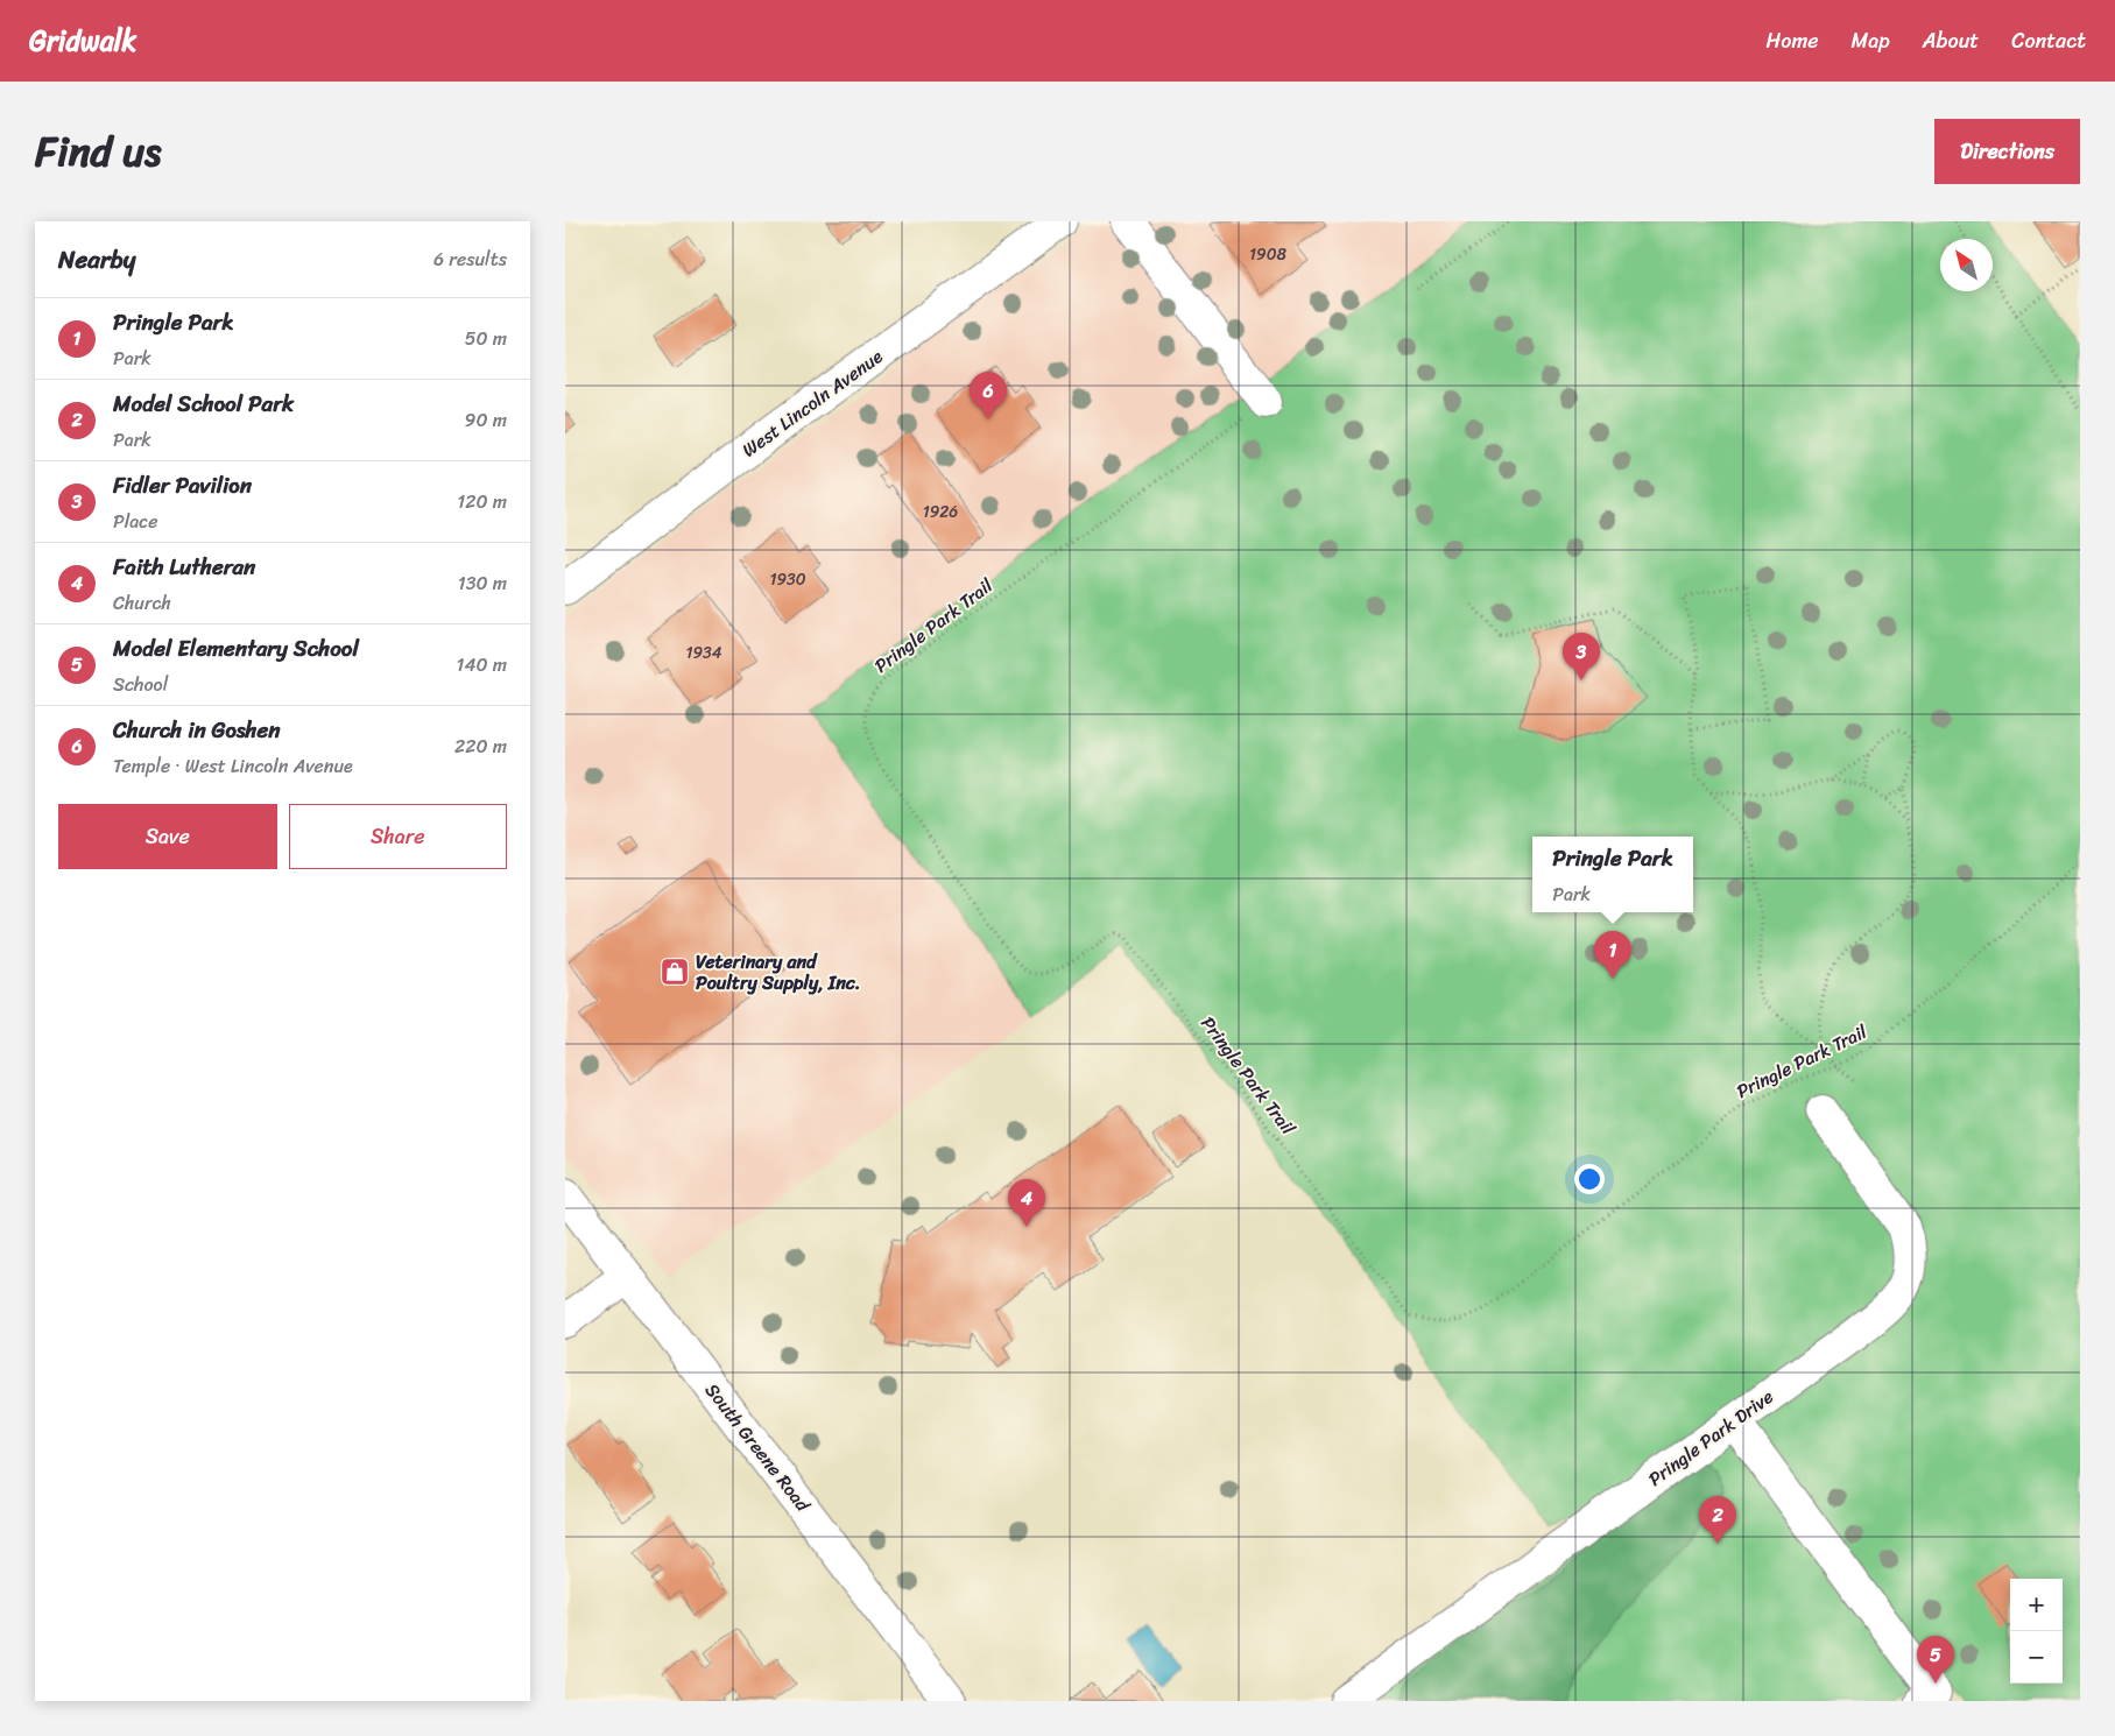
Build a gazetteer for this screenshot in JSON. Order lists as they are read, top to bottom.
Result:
{
  "streets": {
    "street": ["West Lincoln Avenue", "Pringle Park Drive", "South Greene Road"],
    "path": ["Pringle Park Trail"]
  },
  "places": {
    "shop": ["Veterinary and Poultry Supply, Inc."]
  },
  "house_numbers": [
    "1908",
    "1926",
    "1930",
    "1934"
  ],
  "north": "top left",
  "page": {
    "header": "Gridwalk",
    "nav": [
      "Home",
      "Map",
      "About",
      "Contact"
    ],
    "title": "Find us",
    "buttons": [
      "Directions",
      ["Save", "Share"]
    ],
    "heading": ["Nearby", "6 results"],
    "list": [
      {
        "mark": "1",
        "name": "Pringle Park",
        "note": "Park",
        "value": "50 m"
      },
      {
        "mark": "2",
        "name": "Model School Park",
        "note": "Park",
        "value": "90 m"
      },
      {
        "mark": "3",
        "name": "Fidler Pavilion",
        "note": "Place",
        "value": "120 m"
      },
      {
        "mark": "4",
        "name": "Faith Lutheran",
        "note": "Church",
        "value": "130 m"
      },
      {
        "mark": "5",
        "name": "Model Elementary School",
        "note": "School",
        "value": "140 m"
      },
      {
        "mark": "6",
        "name": "Church in Goshen",
        "note": "Temple · West Lincoln Avenue",
        "value": "220 m"
      }
    ],
    "pins": [
      "6",
      "3",
      "1",
      "4",
      "2",
      "5"
    ],
    "popup": ["Pringle Park", "Park"],
    "map_buttons": ["+", "−"]
  }
}
